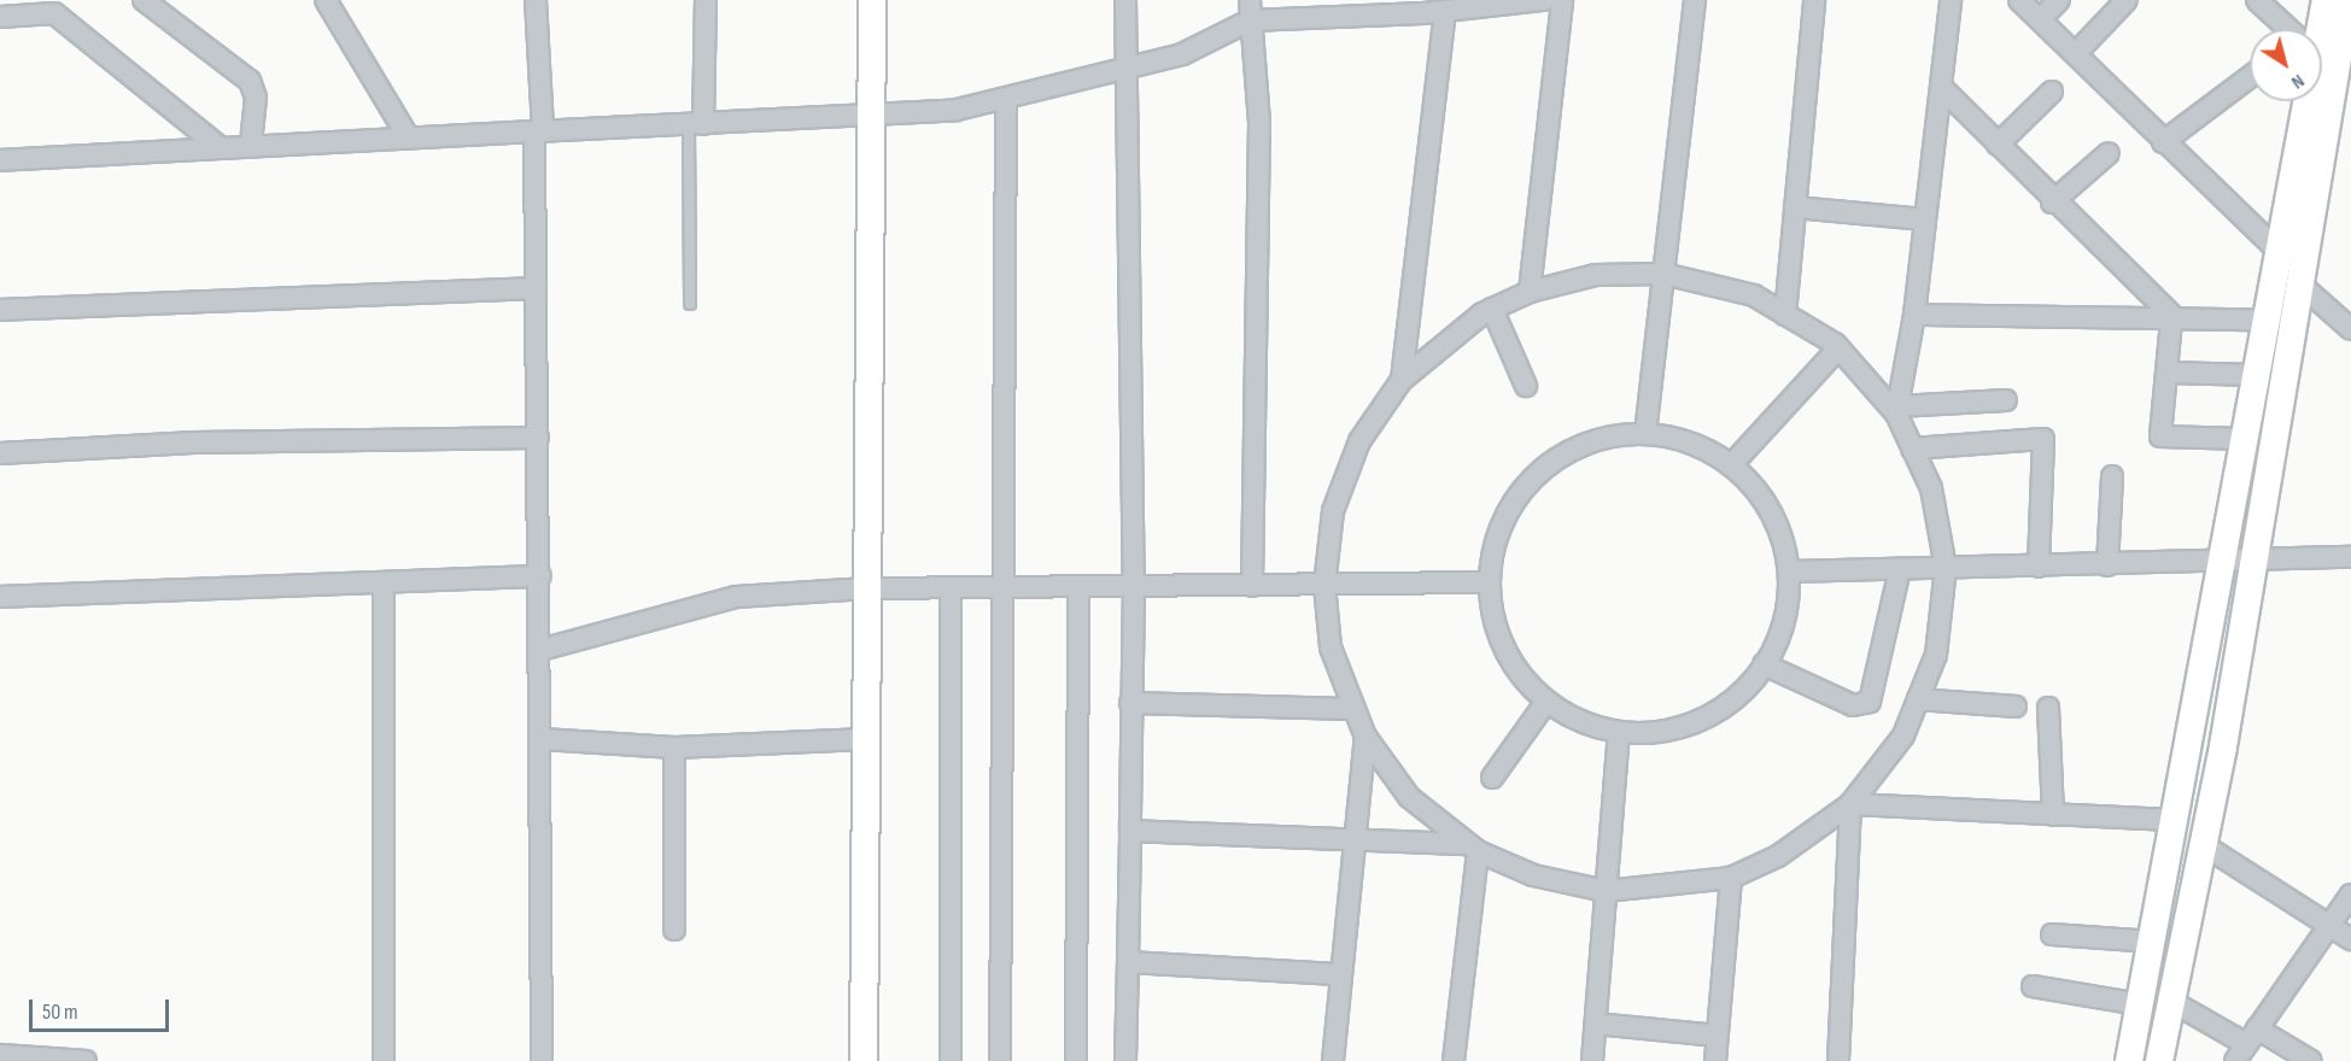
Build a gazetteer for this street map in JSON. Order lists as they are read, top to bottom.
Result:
{
  "scale_bar": "50 m",
  "north": "bottom right"
}
